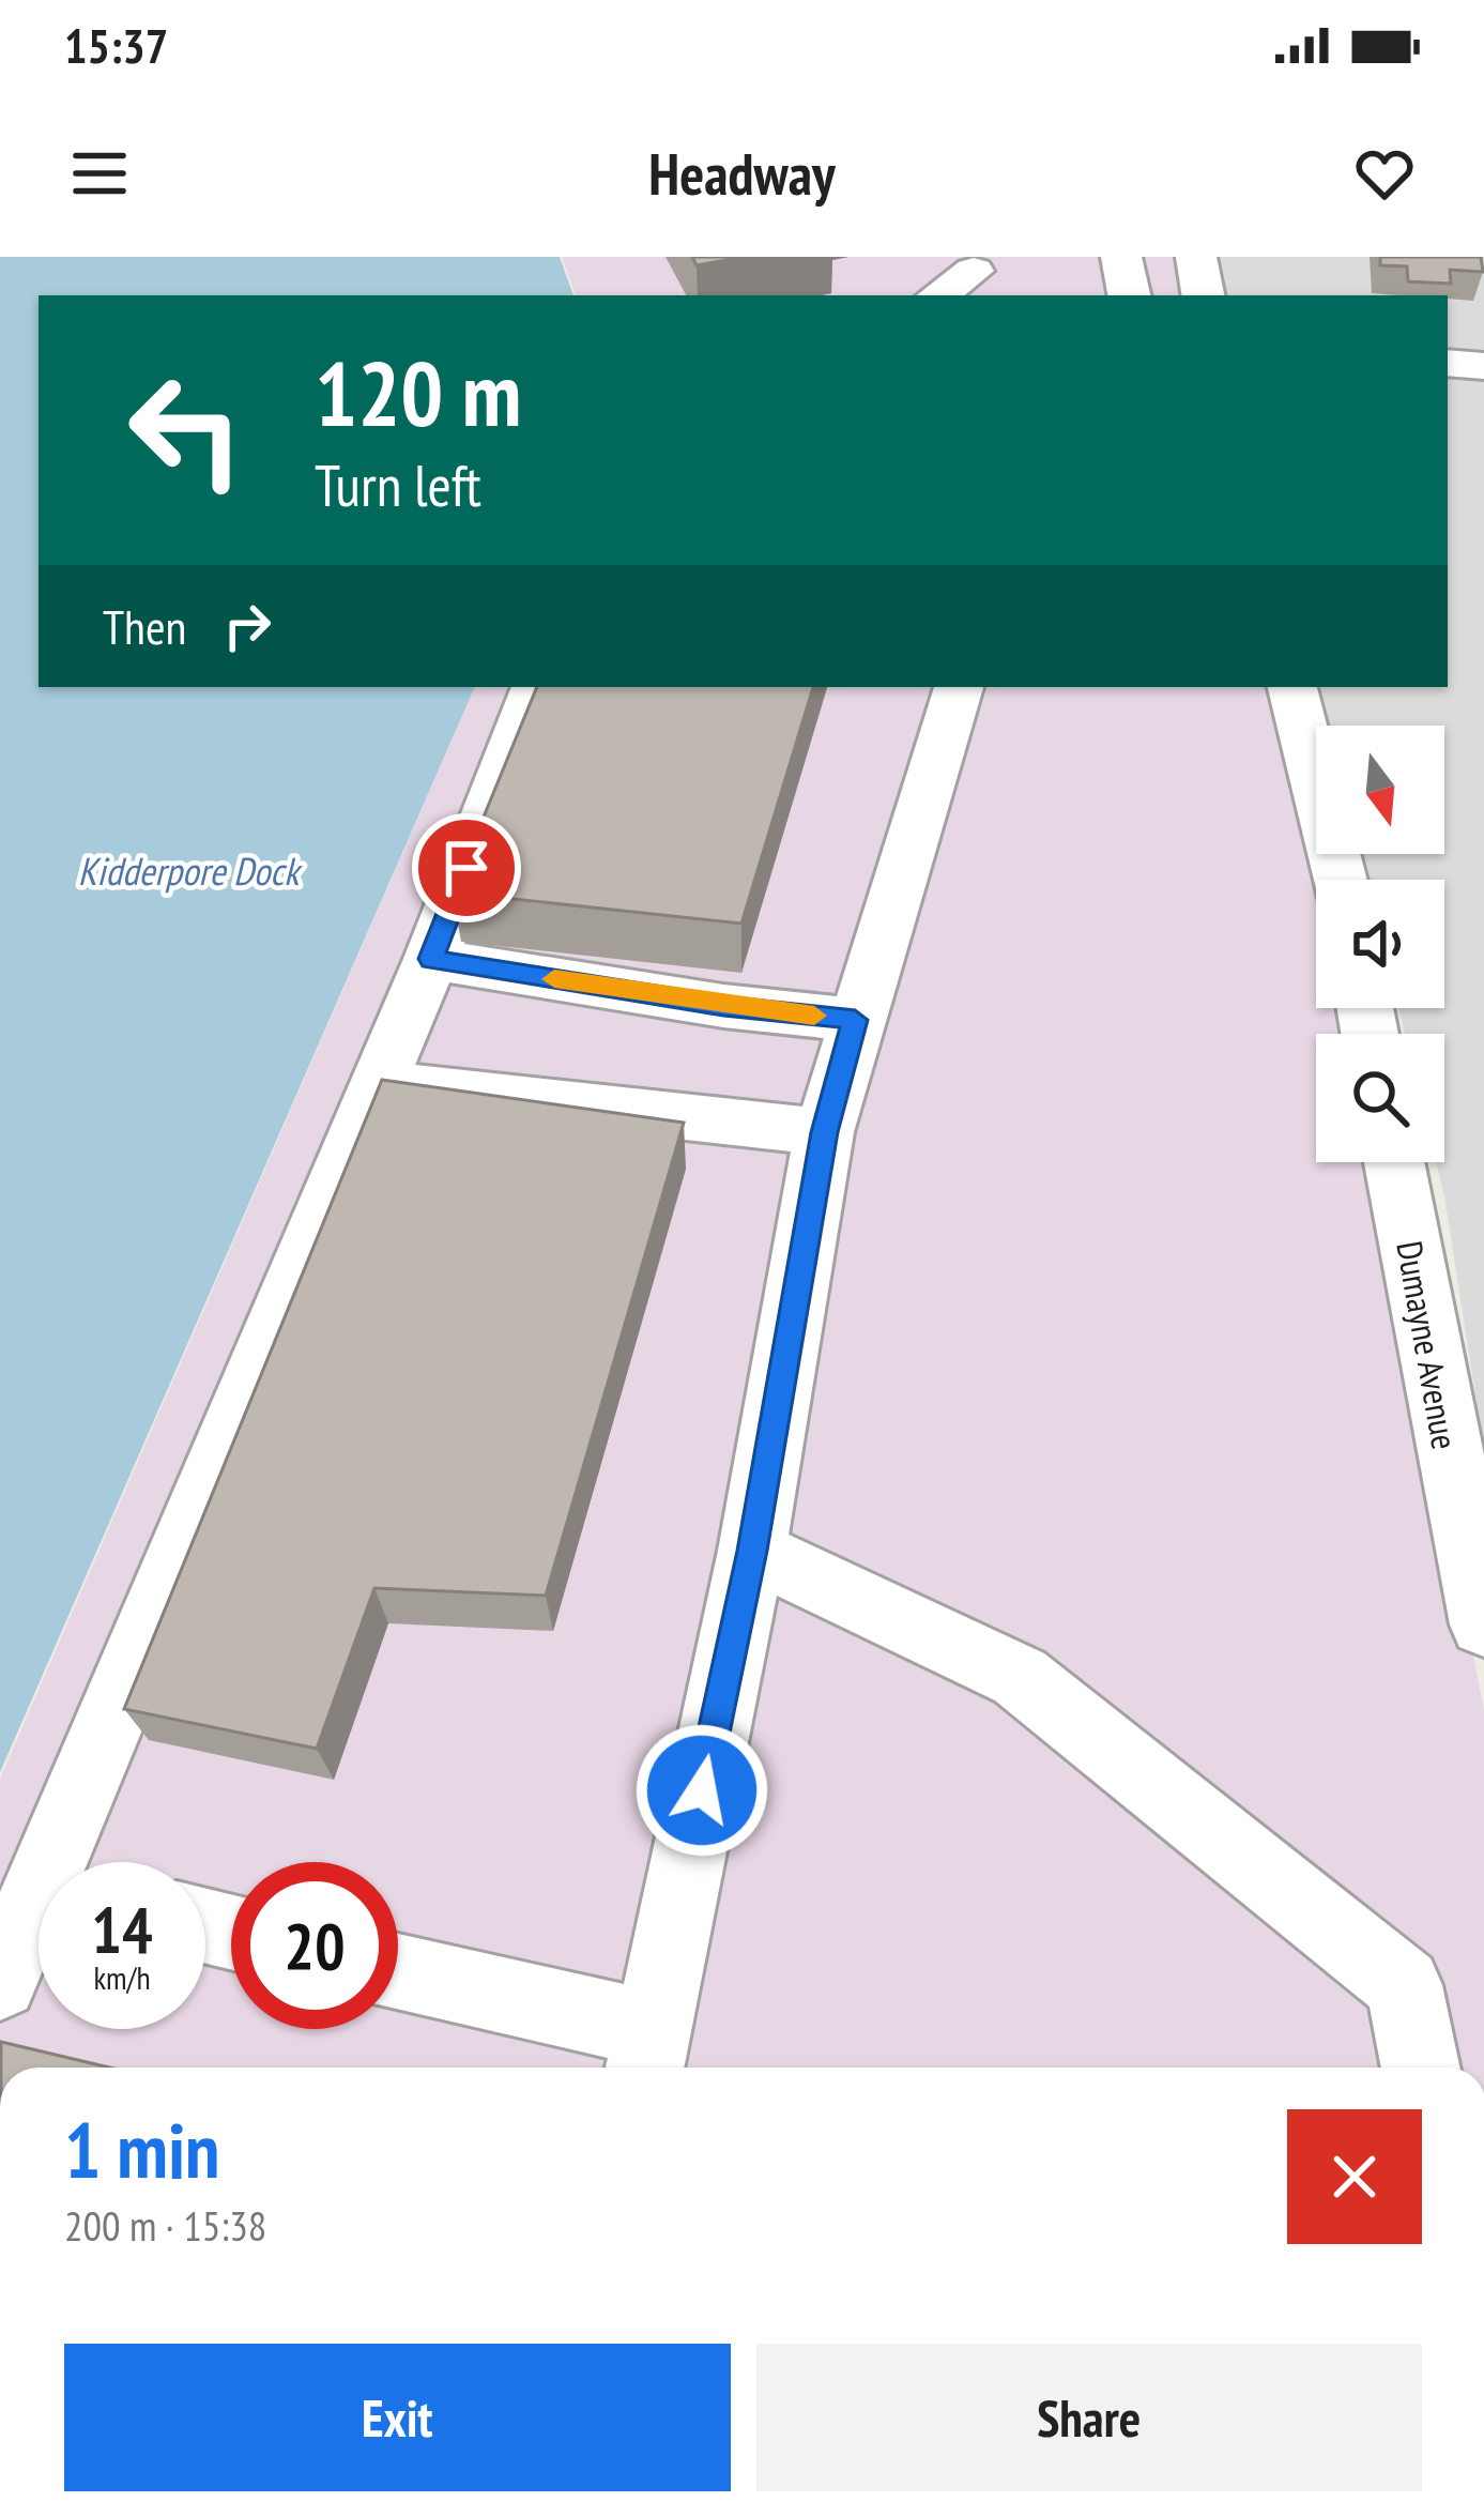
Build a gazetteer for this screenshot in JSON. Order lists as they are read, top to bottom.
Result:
{
  "streets": {
    "street": ["Dumayne Avenue"]
  },
  "water": ["Kidderpore Dock"],
  "north": "bottom",
  "page": {
    "status": "15:37",
    "header": "Headway",
    "turn": ["120 m", "Turn left"],
    "then": "Then",
    "speed": "14 km/h",
    "limit": "20",
    "heading": ["1 min", "200 m · 15:38"],
    "buttons": ["Exit", "Share"]
  }
}
